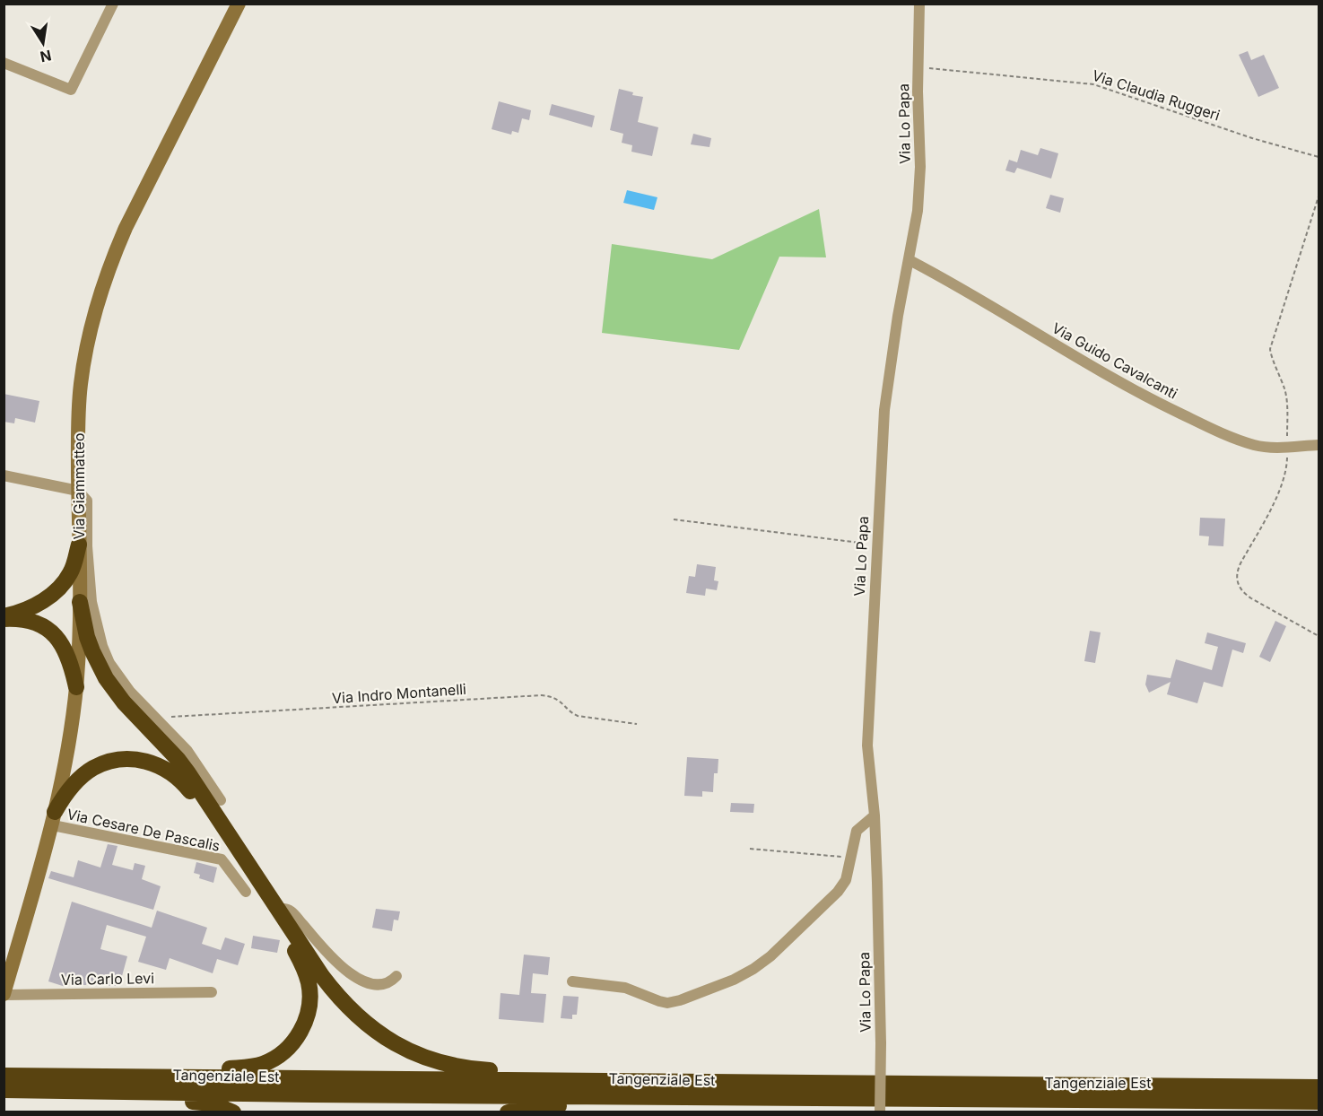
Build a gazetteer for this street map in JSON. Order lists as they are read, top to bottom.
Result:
{
  "streets": {
    "highway": ["Tangenziale Est"],
    "street": [
      "Via Lo Papa",
      "Via Guido Cavalcanti",
      "Via Giammatteo",
      "Via Cesare De Pascalis",
      "Via Carlo Levi"
    ],
    "path": ["Via Claudia Ruggeri", "Via Indro Montanelli"]
  },
  "crossings": [
    ["Via Claudia Ruggeri", "Via Lo Papa"],
    ["Via Lo Papa", "Via Guido Cavalcanti"],
    ["Via Giammatteo", "Via Cesare De Pascalis"],
    ["Via Giammatteo", "Via Carlo Levi"]
  ],
  "north": "bottom"
}
